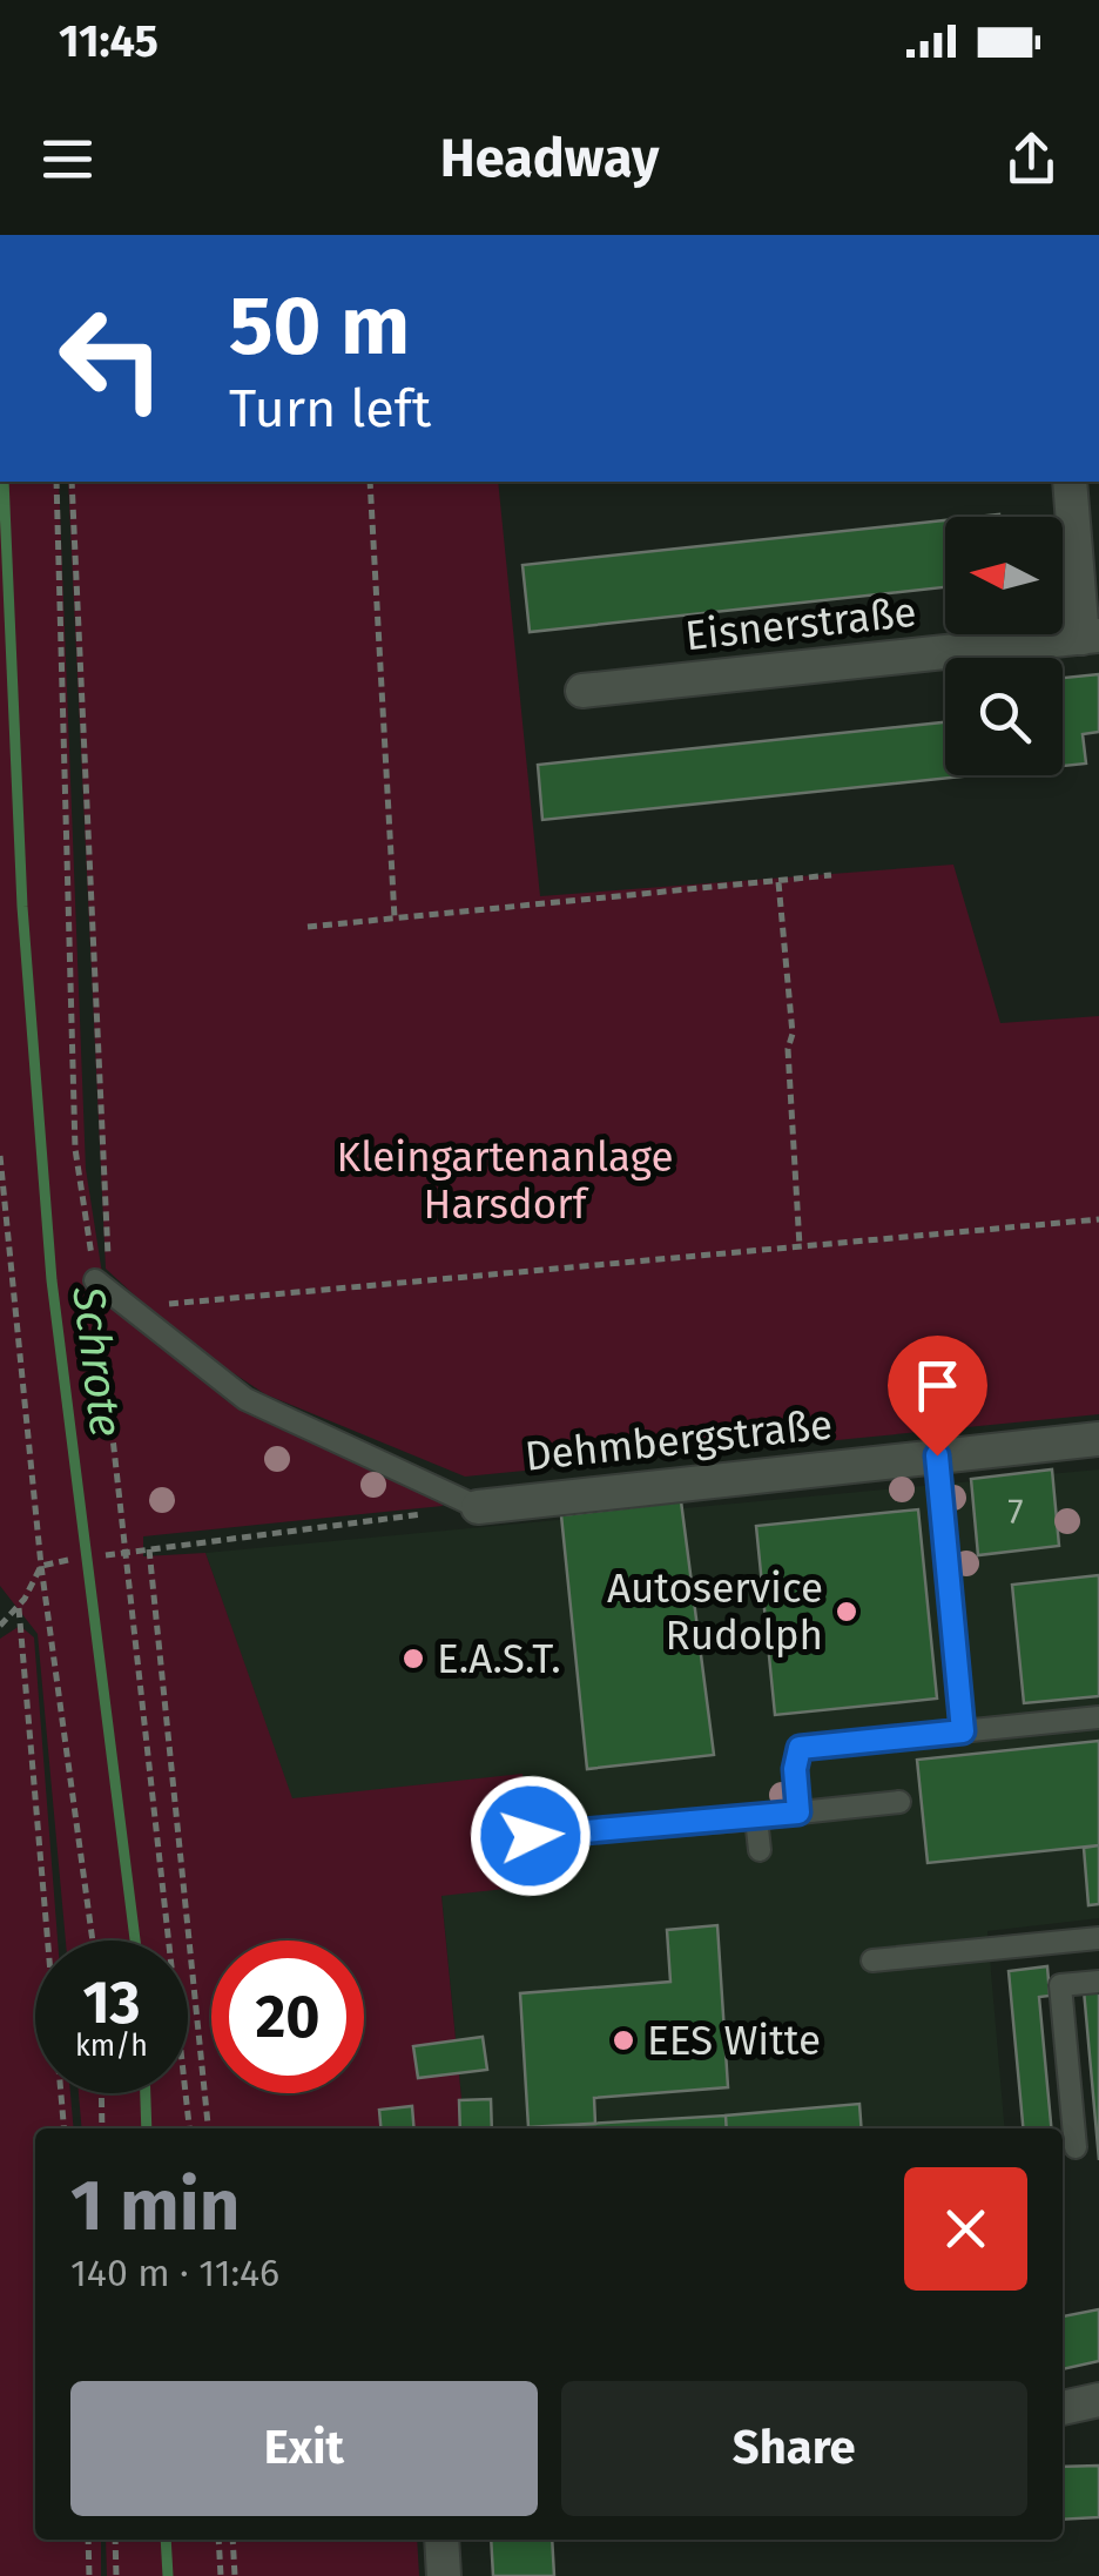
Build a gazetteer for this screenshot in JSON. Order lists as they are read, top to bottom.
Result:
{
  "streets": {
    "street": ["Eisnerstraße", "Dehmbergstraße"]
  },
  "water": ["Schrote"],
  "parks": ["Kleingartenanlage Harsdorf"],
  "places": ["Autoservice Rudolph", "E.A.S.T.", "EES Witte"],
  "house_numbers": ["7"],
  "north": "left",
  "page": {
    "status": "11:45",
    "header": "Headway",
    "turn": ["50 m", "Turn left"],
    "speed": "13 km/h",
    "limit": "20",
    "heading": ["1 min", "140 m · 11:46"],
    "buttons": ["Exit", "Share"]
  }
}
